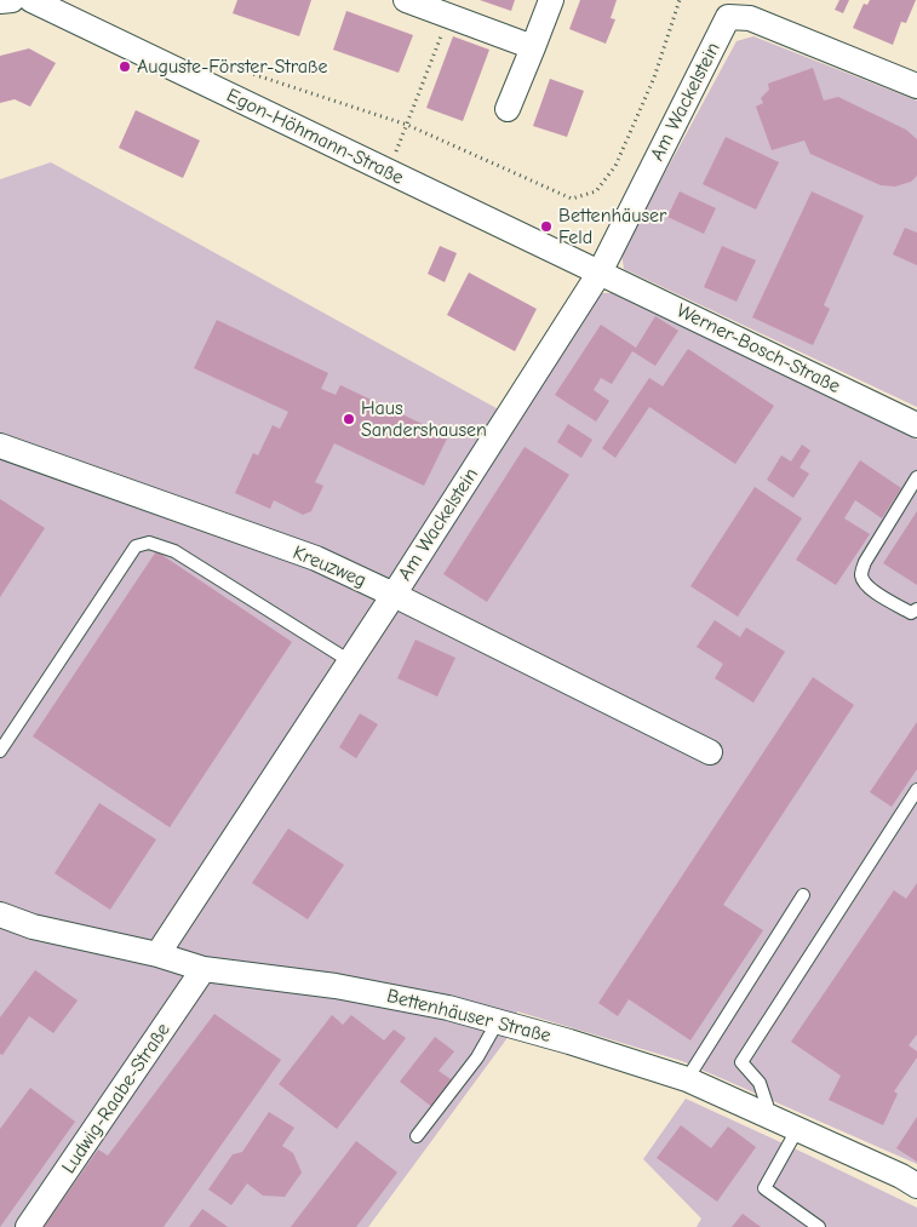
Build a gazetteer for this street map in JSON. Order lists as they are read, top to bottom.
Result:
{
  "streets": {
    "street": [
      "Am Wackelstein",
      "Egon-Höhmann-Straße",
      "Werner-Bosch-Straße",
      "Kreuzweg",
      "Bettenhäuser Straße",
      "Ludwig-Raabe-Straße"
    ]
  },
  "crossings": [
    ["Am Wackelstein", "Egon-Höhmann-Straße"],
    ["Am Wackelstein", "Werner-Bosch-Straße"],
    ["Am Wackelstein", "Kreuzweg"],
    ["Am Wackelstein", "Bettenhäuser Straße"],
    ["Egon-Höhmann-Straße", "Werner-Bosch-Straße"],
    ["Bettenhäuser Straße", "Ludwig-Raabe-Straße"]
  ],
  "places": ["Auguste-Förster-Straße", "Bettenhäuser Feld", "Haus Sandershausen"]
}
